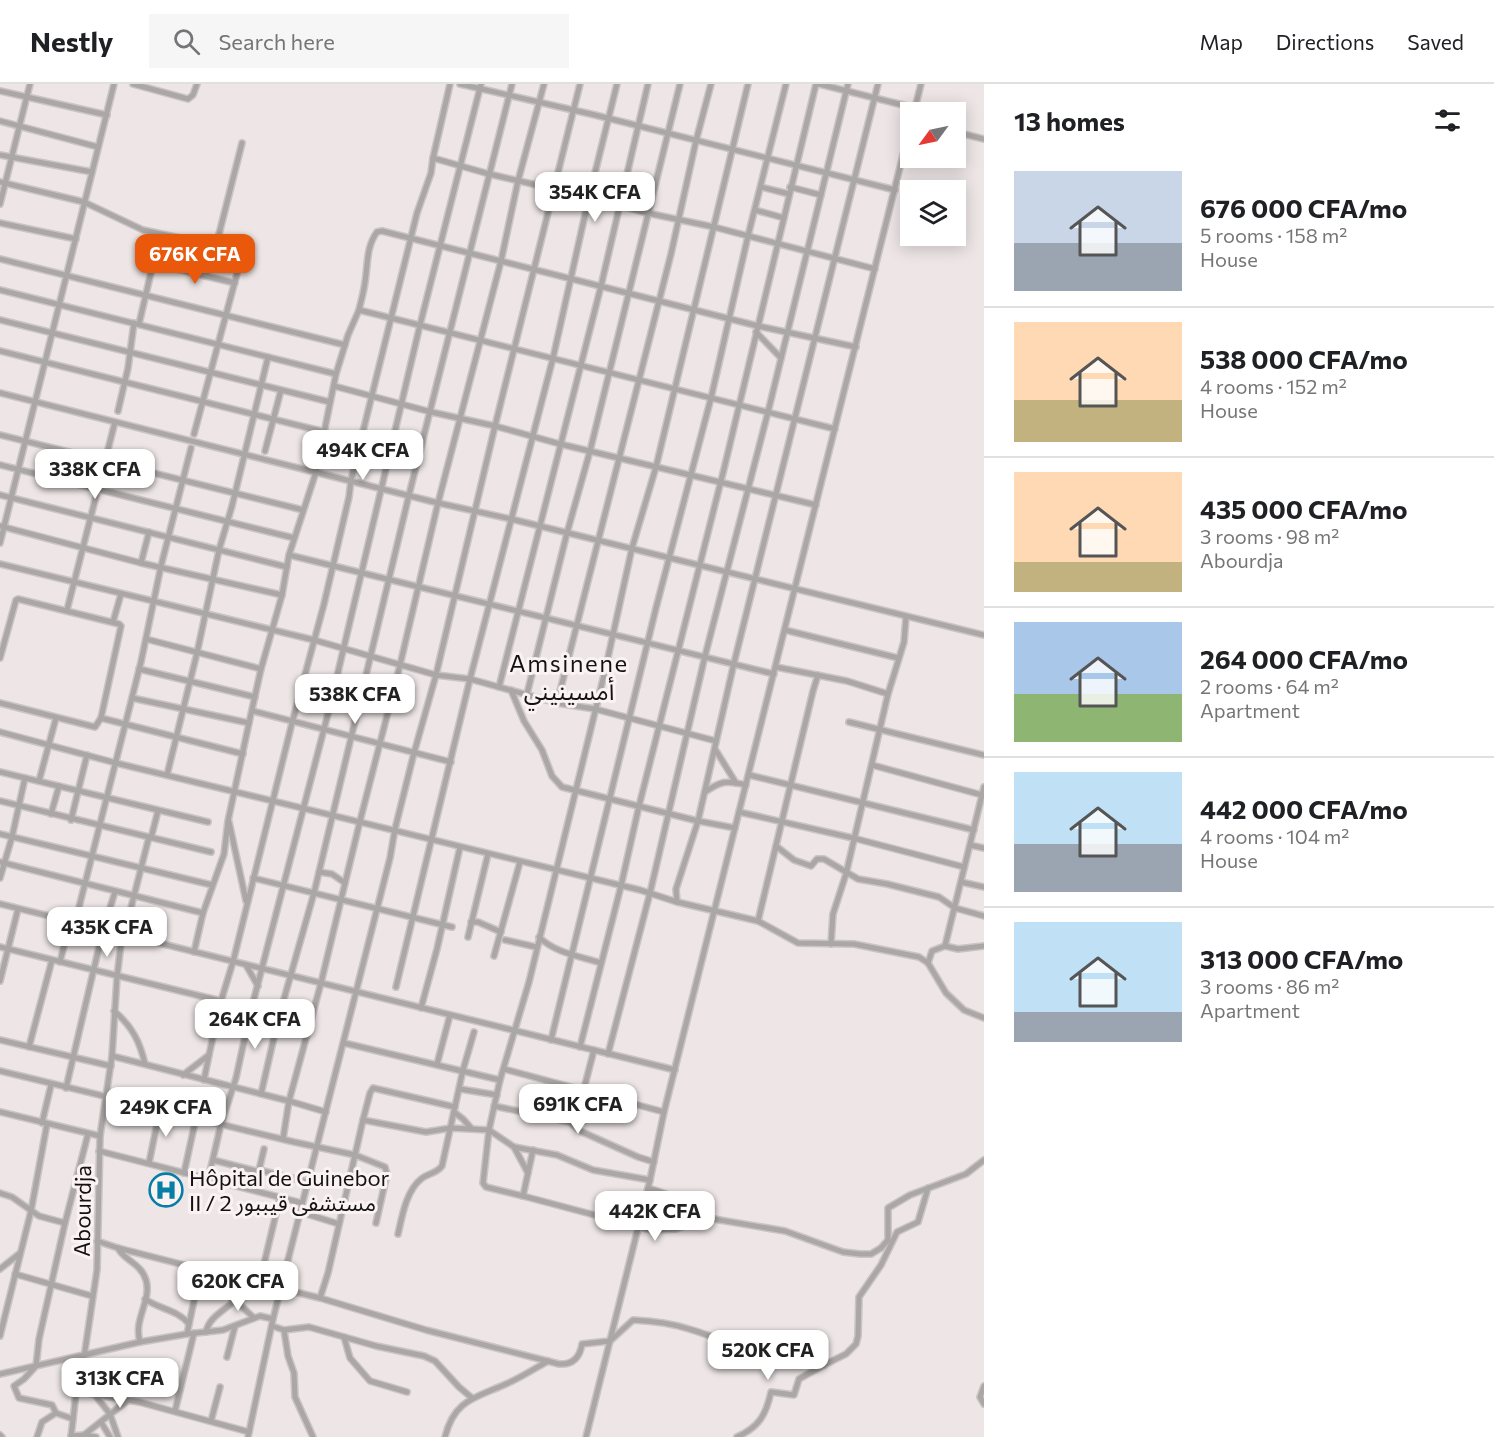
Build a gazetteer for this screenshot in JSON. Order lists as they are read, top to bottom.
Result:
{
  "streets": {
    "street": ["Abourdja"]
  },
  "districts": ["Amsinene أمسينيني"],
  "places": {
    "hospital": ["Hôpital de Guinebor II / مستشفى قيببور 2"]
  },
  "north": "bottom left",
  "page": {
    "header": "Nestly",
    "search": "Search here",
    "nav": ["Map", "Directions", "Saved"],
    "heading": "13 homes",
    "list": [
      {
        "name": "676 000 CFA/mo",
        "note": "5 rooms · 158 m² · House"
      },
      {
        "name": "538 000 CFA/mo",
        "note": "4 rooms · 152 m² · House"
      },
      {
        "name": "435 000 CFA/mo",
        "note": "3 rooms · 98 m² · Abourdja"
      },
      {
        "name": "264 000 CFA/mo",
        "note": "2 rooms · 64 m² · Apartment"
      },
      {
        "name": "442 000 CFA/mo",
        "note": "4 rooms · 104 m² · House"
      },
      {
        "name": "313 000 CFA/mo",
        "note": "3 rooms · 86 m² · Apartment"
      }
    ],
    "price": [
      "354K CFA",
      "676K CFA",
      "494K CFA",
      "338K CFA",
      "538K CFA",
      "435K CFA",
      "264K CFA",
      "691K CFA",
      "249K CFA",
      "442K CFA",
      "620K CFA",
      "520K CFA",
      "313K CFA"
    ]
  }
}
